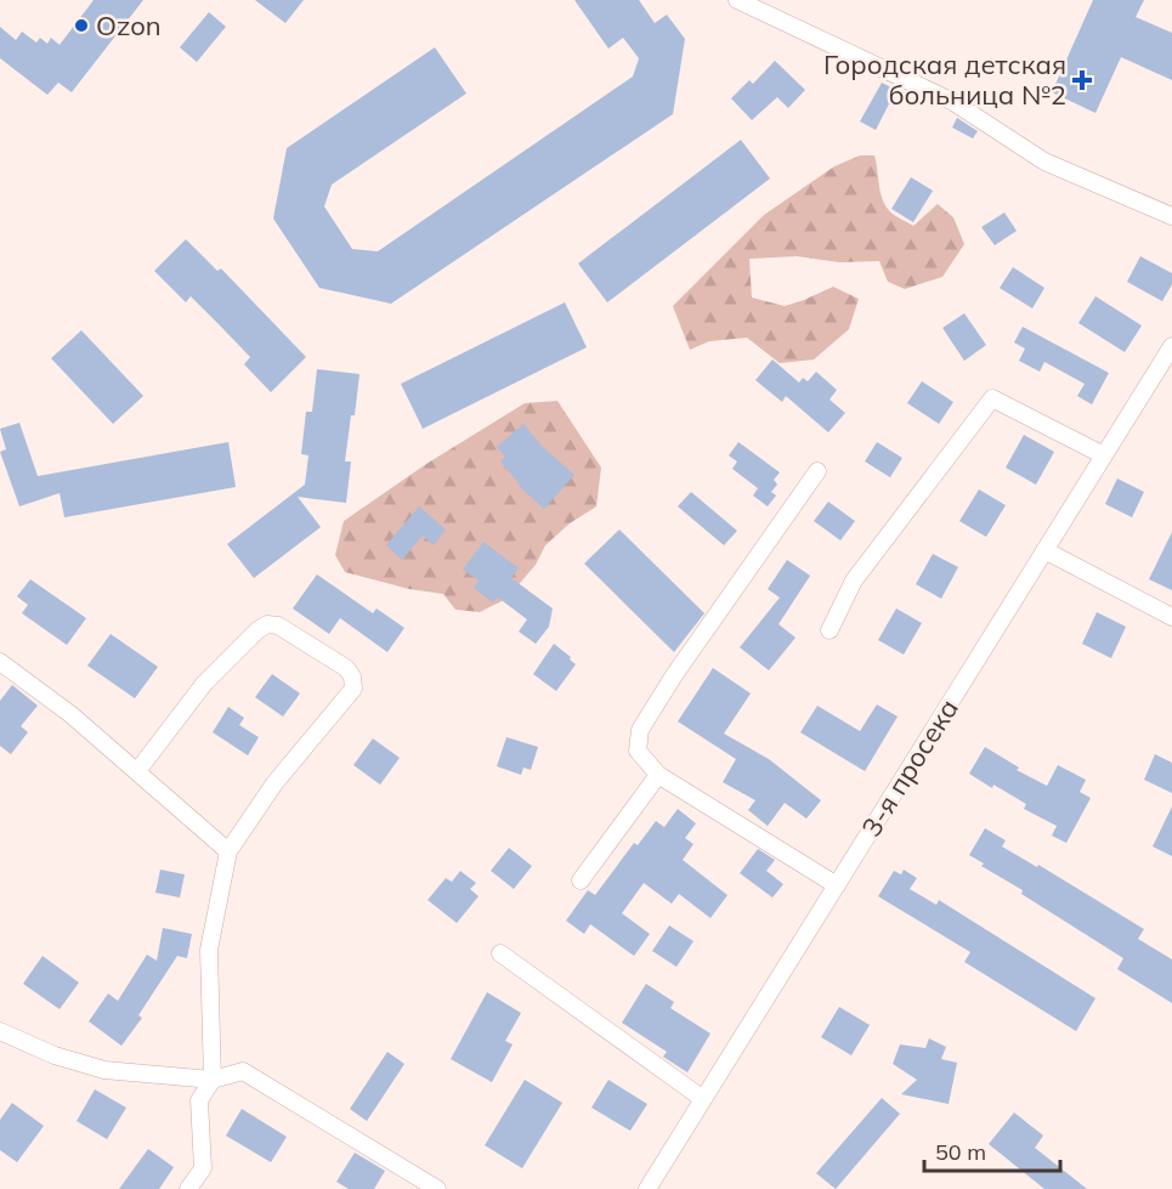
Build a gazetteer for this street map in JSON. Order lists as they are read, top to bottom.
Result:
{
  "streets": {
    "street": ["3-я просека"]
  },
  "places": {
    "other": ["Ozon"],
    "health": ["Городская детская больница №2"]
  },
  "scale_bar": "50 m"
}
